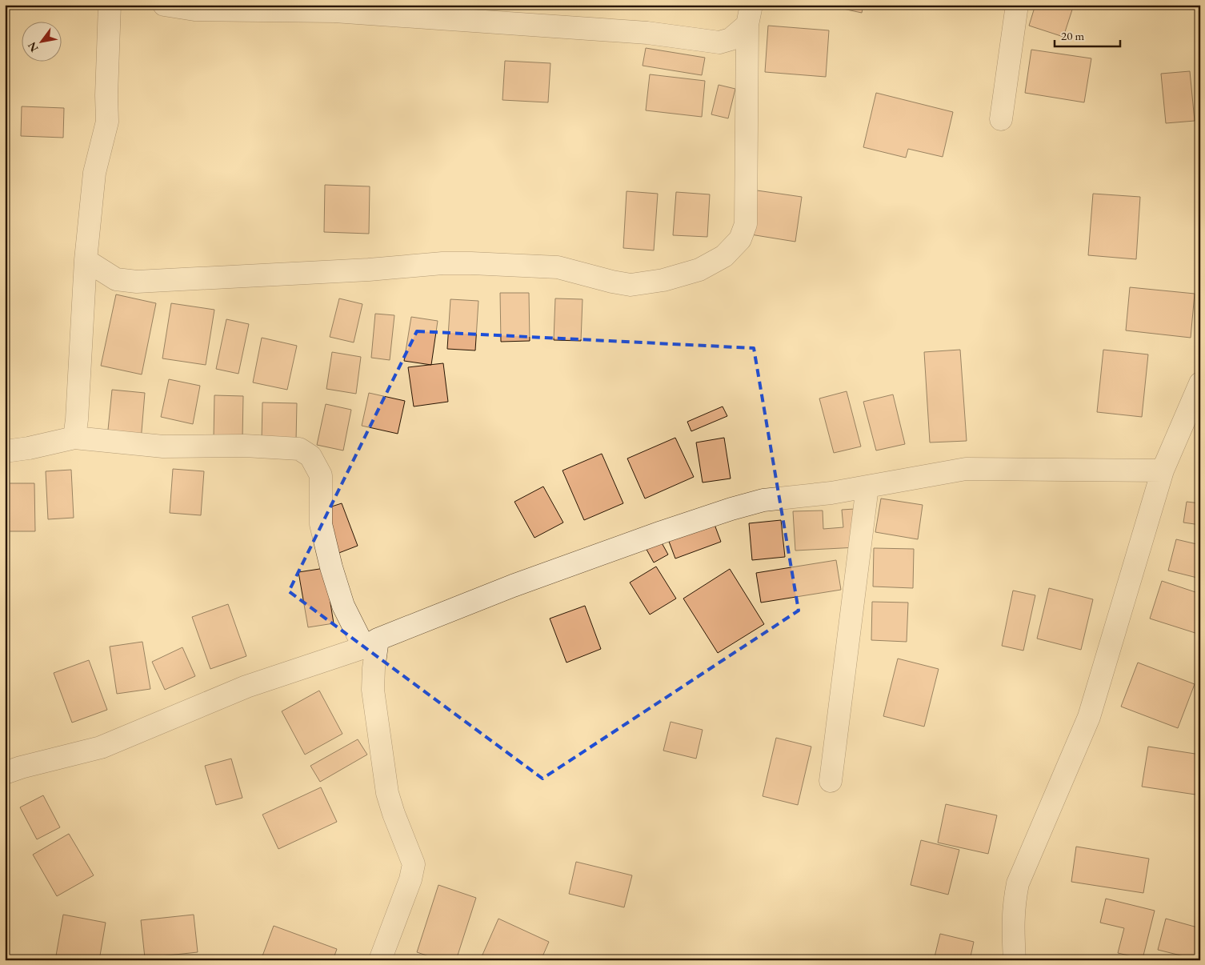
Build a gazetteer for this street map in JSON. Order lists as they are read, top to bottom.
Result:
{
  "scale_bar": "20 m",
  "north": "bottom left"
}
